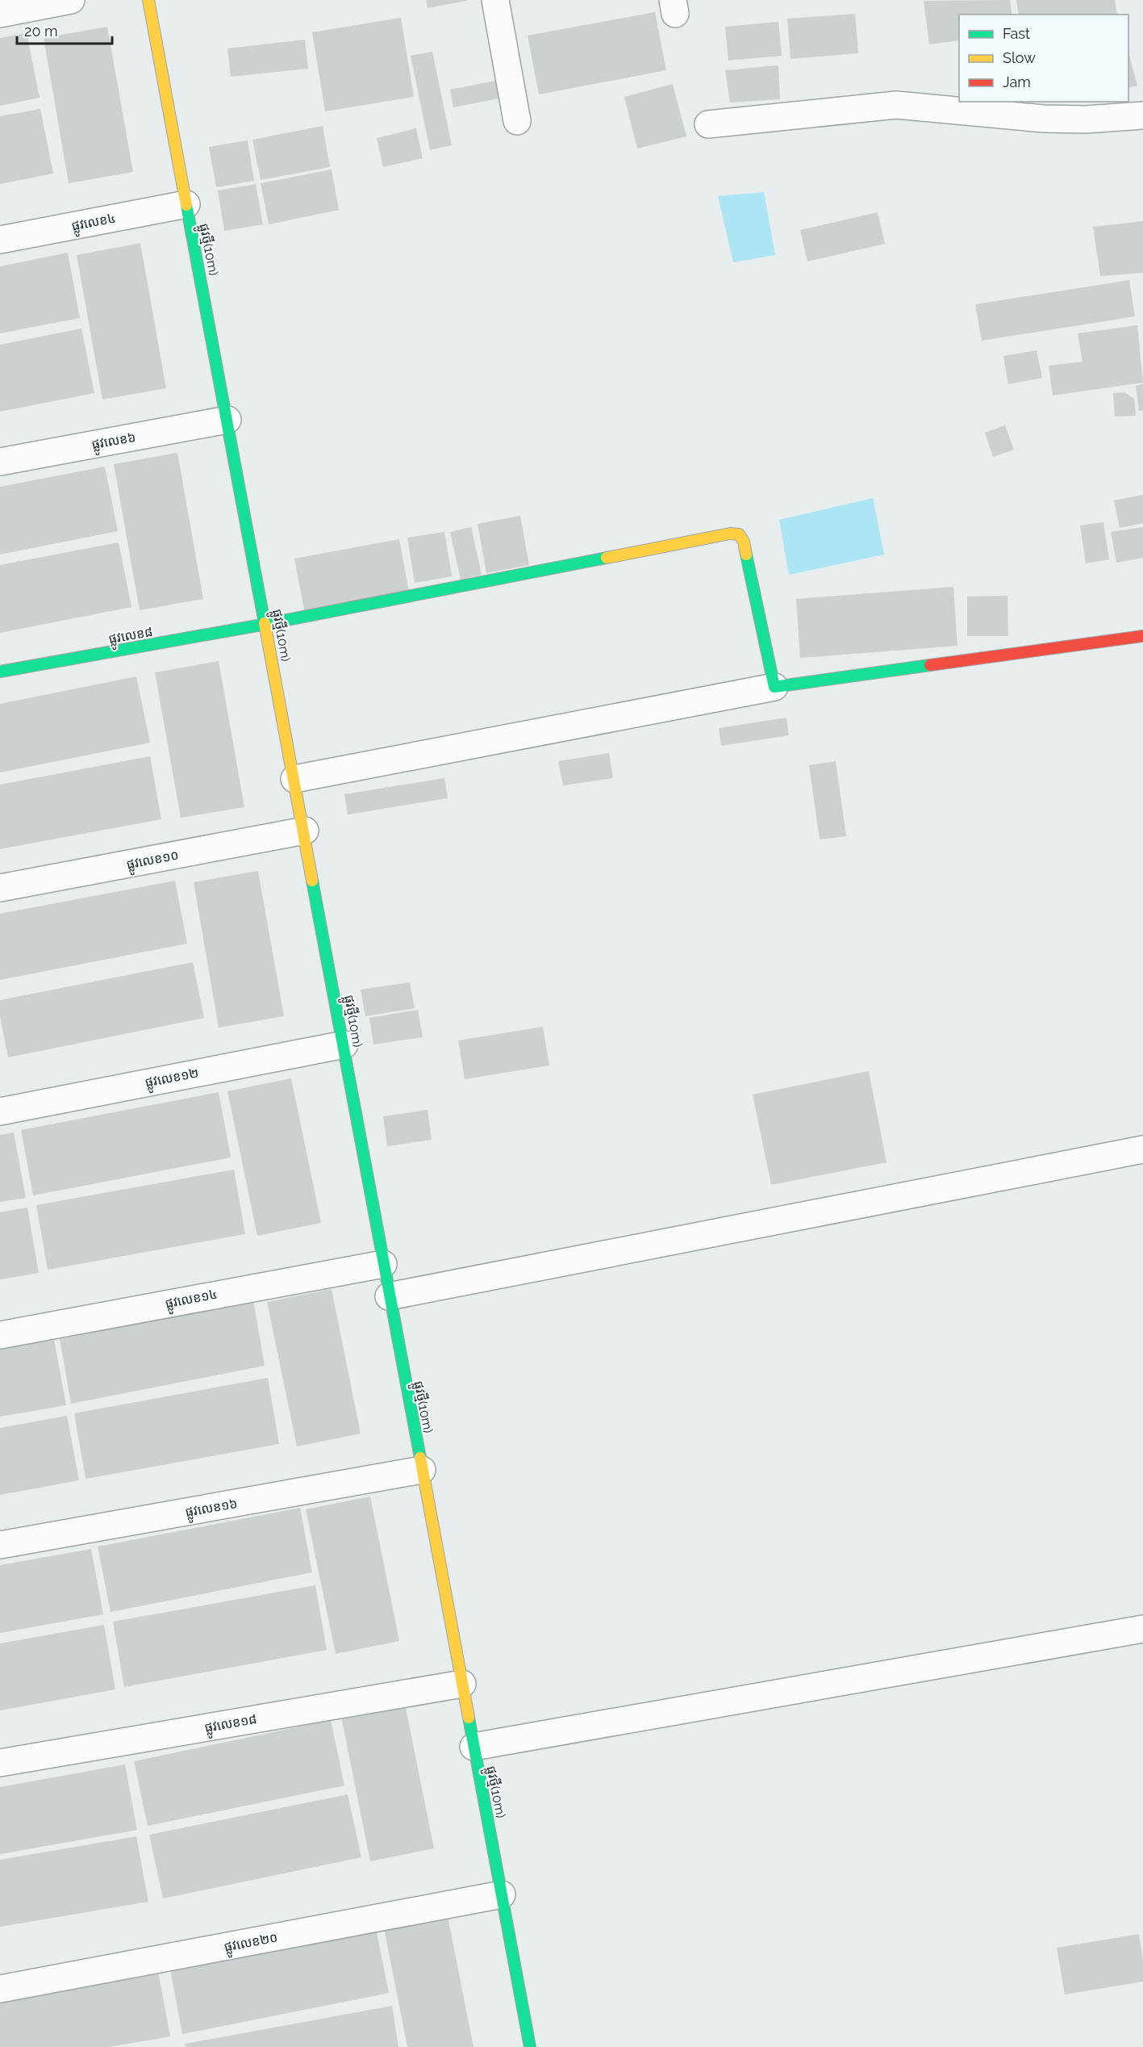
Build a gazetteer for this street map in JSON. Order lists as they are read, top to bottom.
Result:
{
  "streets": {
    "street": [
      "ផ្លូវលេខ៤",
      "ផ្លូវថ្មី(10m)",
      "ផ្លូវលេខ៦",
      "ផ្លូវលេខ៨",
      "ផ្លូវលេខ១០",
      "ផ្លូវលេខ១២",
      "ផ្លូវលេខ១៤",
      "ផ្លូវលេខ១៦",
      "ផ្លូវលេខ១៨",
      "ផ្លូវលេខ២០"
    ]
  },
  "crossings": [
    ["ផ្លូវលេខ៤", "ផ្លូវថ្មី(10m)"],
    ["ផ្លូវថ្មី(10m)", "ផ្លូវលេខ៦"],
    ["ផ្លូវថ្មី(10m)", "ផ្លូវលេខ៨"],
    ["ផ្លូវថ្មី(10m)", "ផ្លូវលេខ១០"],
    ["ផ្លូវថ្មី(10m)", "ផ្លូវលេខ១២"],
    ["ផ្លូវថ្មី(10m)", "ផ្លូវលេខ១៤"],
    ["ផ្លូវថ្មី(10m)", "ផ្លូវលេខ១៦"],
    ["ផ្លូវថ្មី(10m)", "ផ្លូវលេខ១៨"],
    ["ផ្លូវថ្មី(10m)", "ផ្លូវលេខ២០"]
  ],
  "legend": ["Fast", "Slow", "Jam"],
  "scale_bar": "20 m"
}
